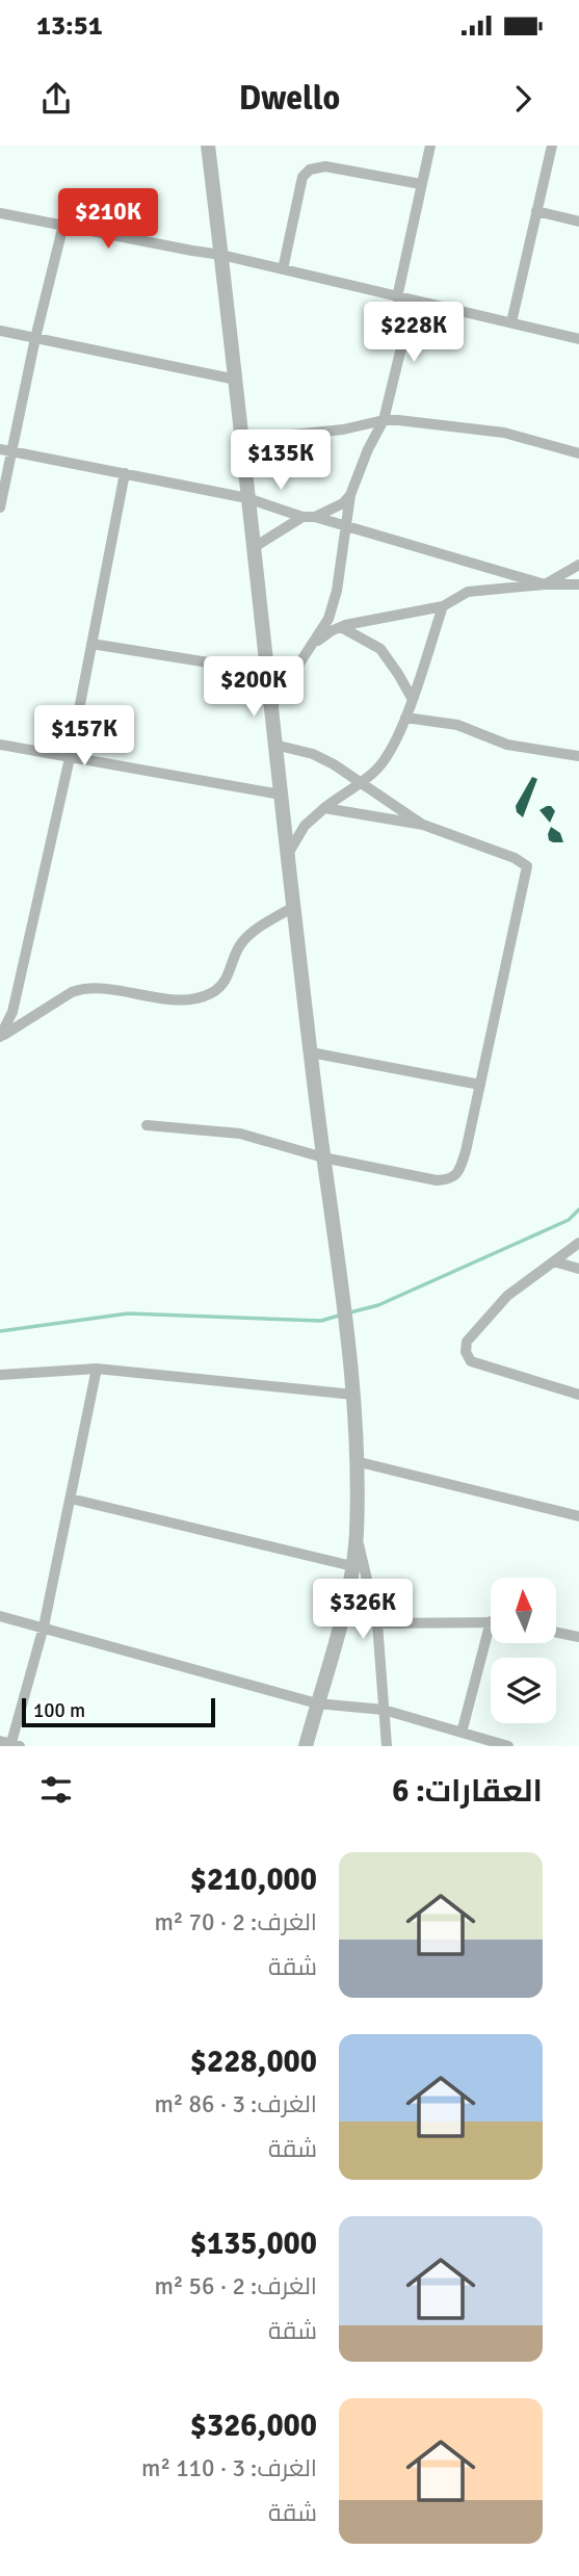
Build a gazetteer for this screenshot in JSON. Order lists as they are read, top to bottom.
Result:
{
  "scale_bar": "100 m",
  "north": "top",
  "page": {
    "status": "13:51",
    "header": "Dwello",
    "price": [
      "$210K",
      "$228K",
      "$135K",
      "$200K",
      "$157K",
      "$326K"
    ],
    "scale": "100 m",
    "heading": "العقارات: 6",
    "list": [
      {
        "name": "$210,000",
        "note": "الغرف: 2 · 70 m² · شقة"
      },
      {
        "name": "$228,000",
        "note": "الغرف: 3 · 86 m² · شقة"
      },
      {
        "name": "$135,000",
        "note": "الغرف: 2 · 56 m² · شقة"
      },
      {
        "name": "$326,000",
        "note": "الغرف: 3 · 110 m² · شقة"
      }
    ]
  }
}
